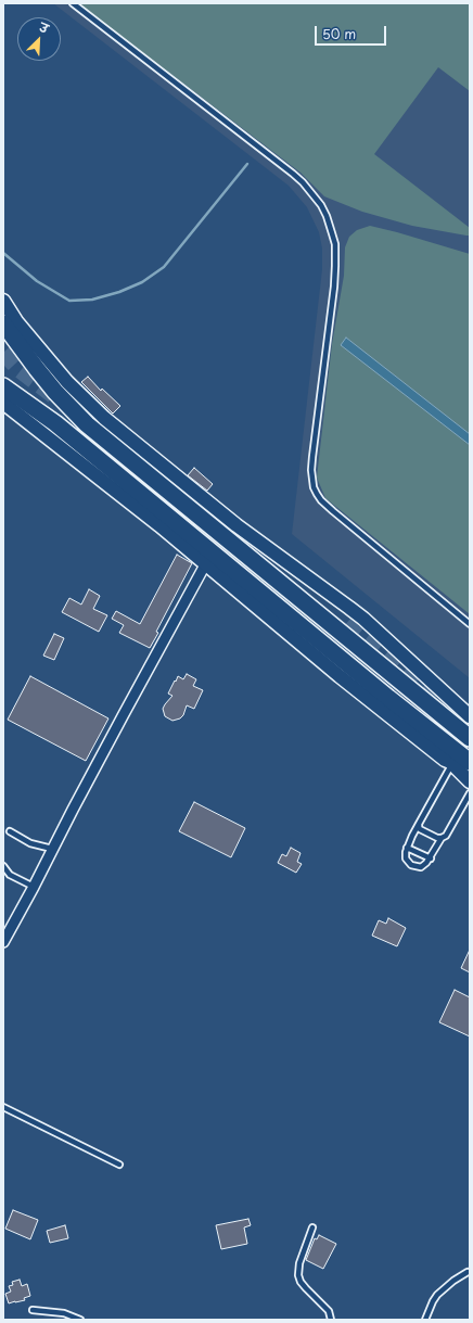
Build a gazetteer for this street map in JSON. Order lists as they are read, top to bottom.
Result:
{
  "scale_bar": "50 m",
  "north": "top right"
}
